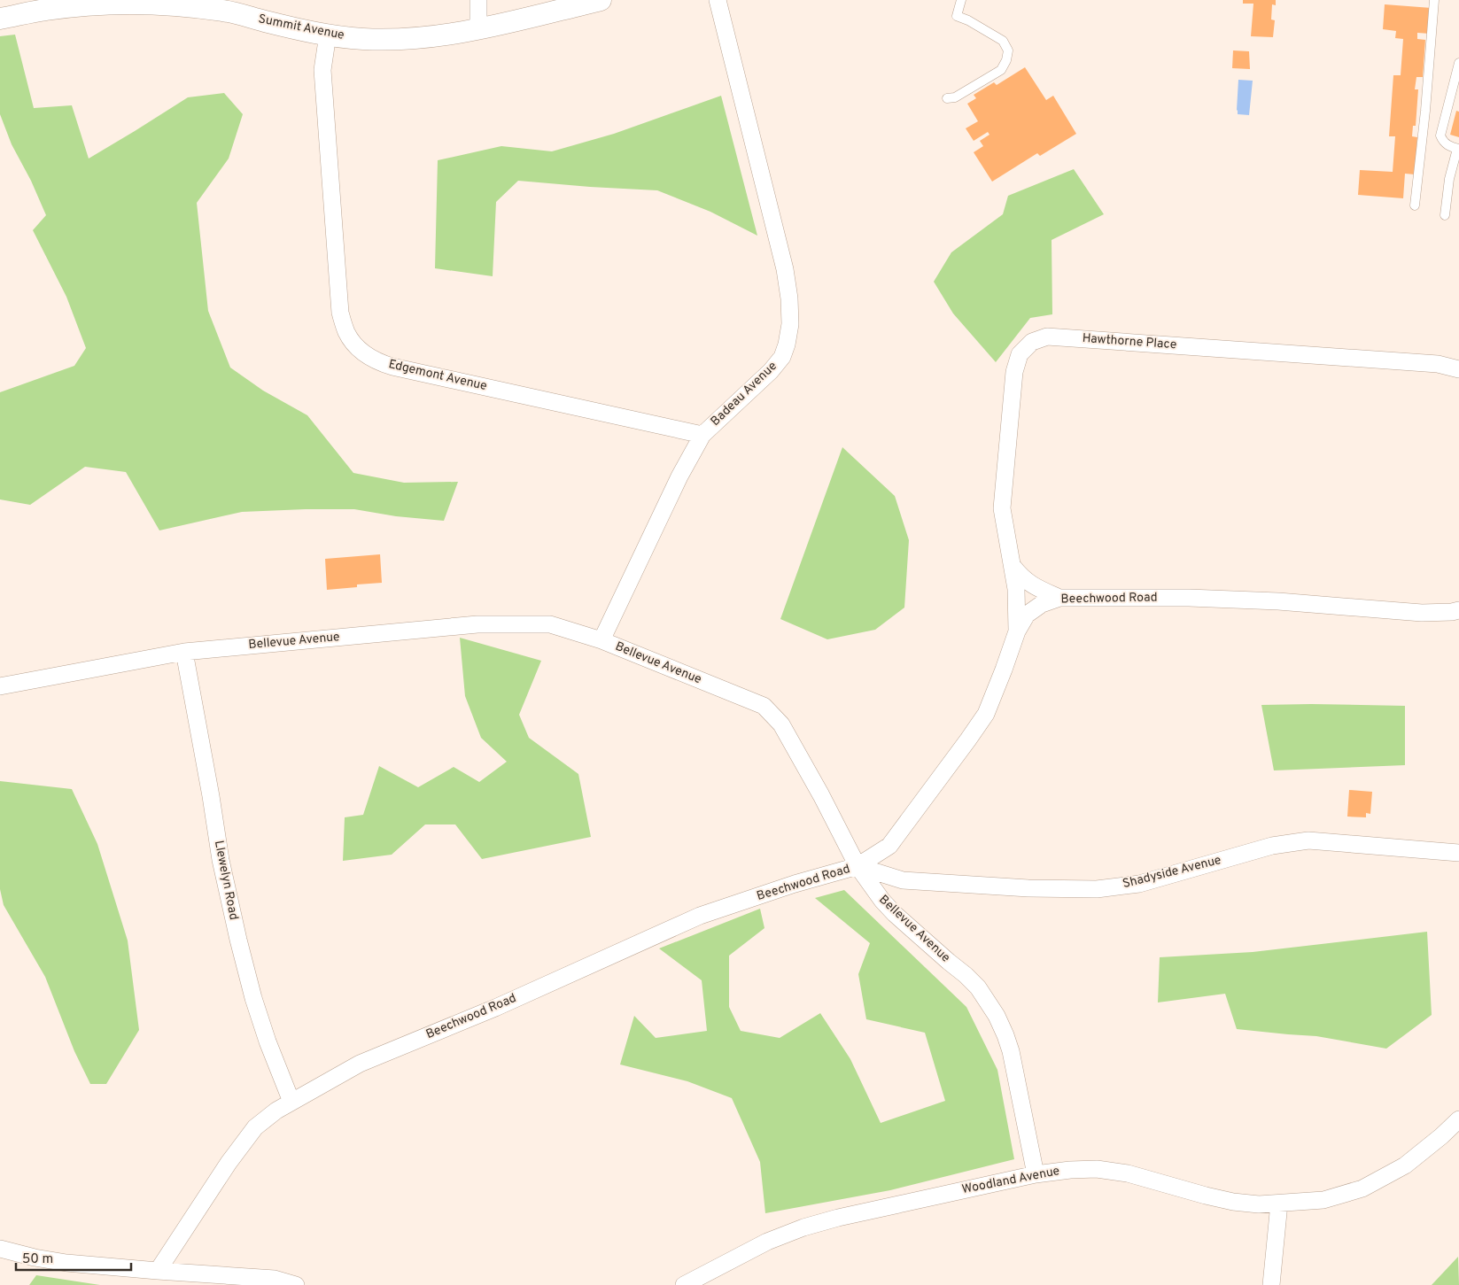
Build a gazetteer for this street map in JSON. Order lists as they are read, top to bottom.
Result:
{
  "streets": {
    "street": [
      "Summit Avenue",
      "Hawthorne Place",
      "Edgemont Avenue",
      "Badeau Avenue",
      "Beechwood Road",
      "Bellevue Avenue",
      "Shadyside Avenue",
      "Llewelyn Road",
      "Woodland Avenue"
    ]
  },
  "crossings": [
    ["Summit Avenue", "Edgemont Avenue"],
    ["Hawthorne Place", "Beechwood Road"],
    ["Edgemont Avenue", "Badeau Avenue"],
    ["Badeau Avenue", "Bellevue Avenue"],
    ["Beechwood Road", "Bellevue Avenue"],
    ["Beechwood Road", "Shadyside Avenue"],
    ["Beechwood Road", "Llewelyn Road"],
    ["Bellevue Avenue", "Shadyside Avenue"],
    ["Bellevue Avenue", "Llewelyn Road"],
    ["Bellevue Avenue", "Woodland Avenue"]
  ],
  "scale_bar": "50 m"
}
